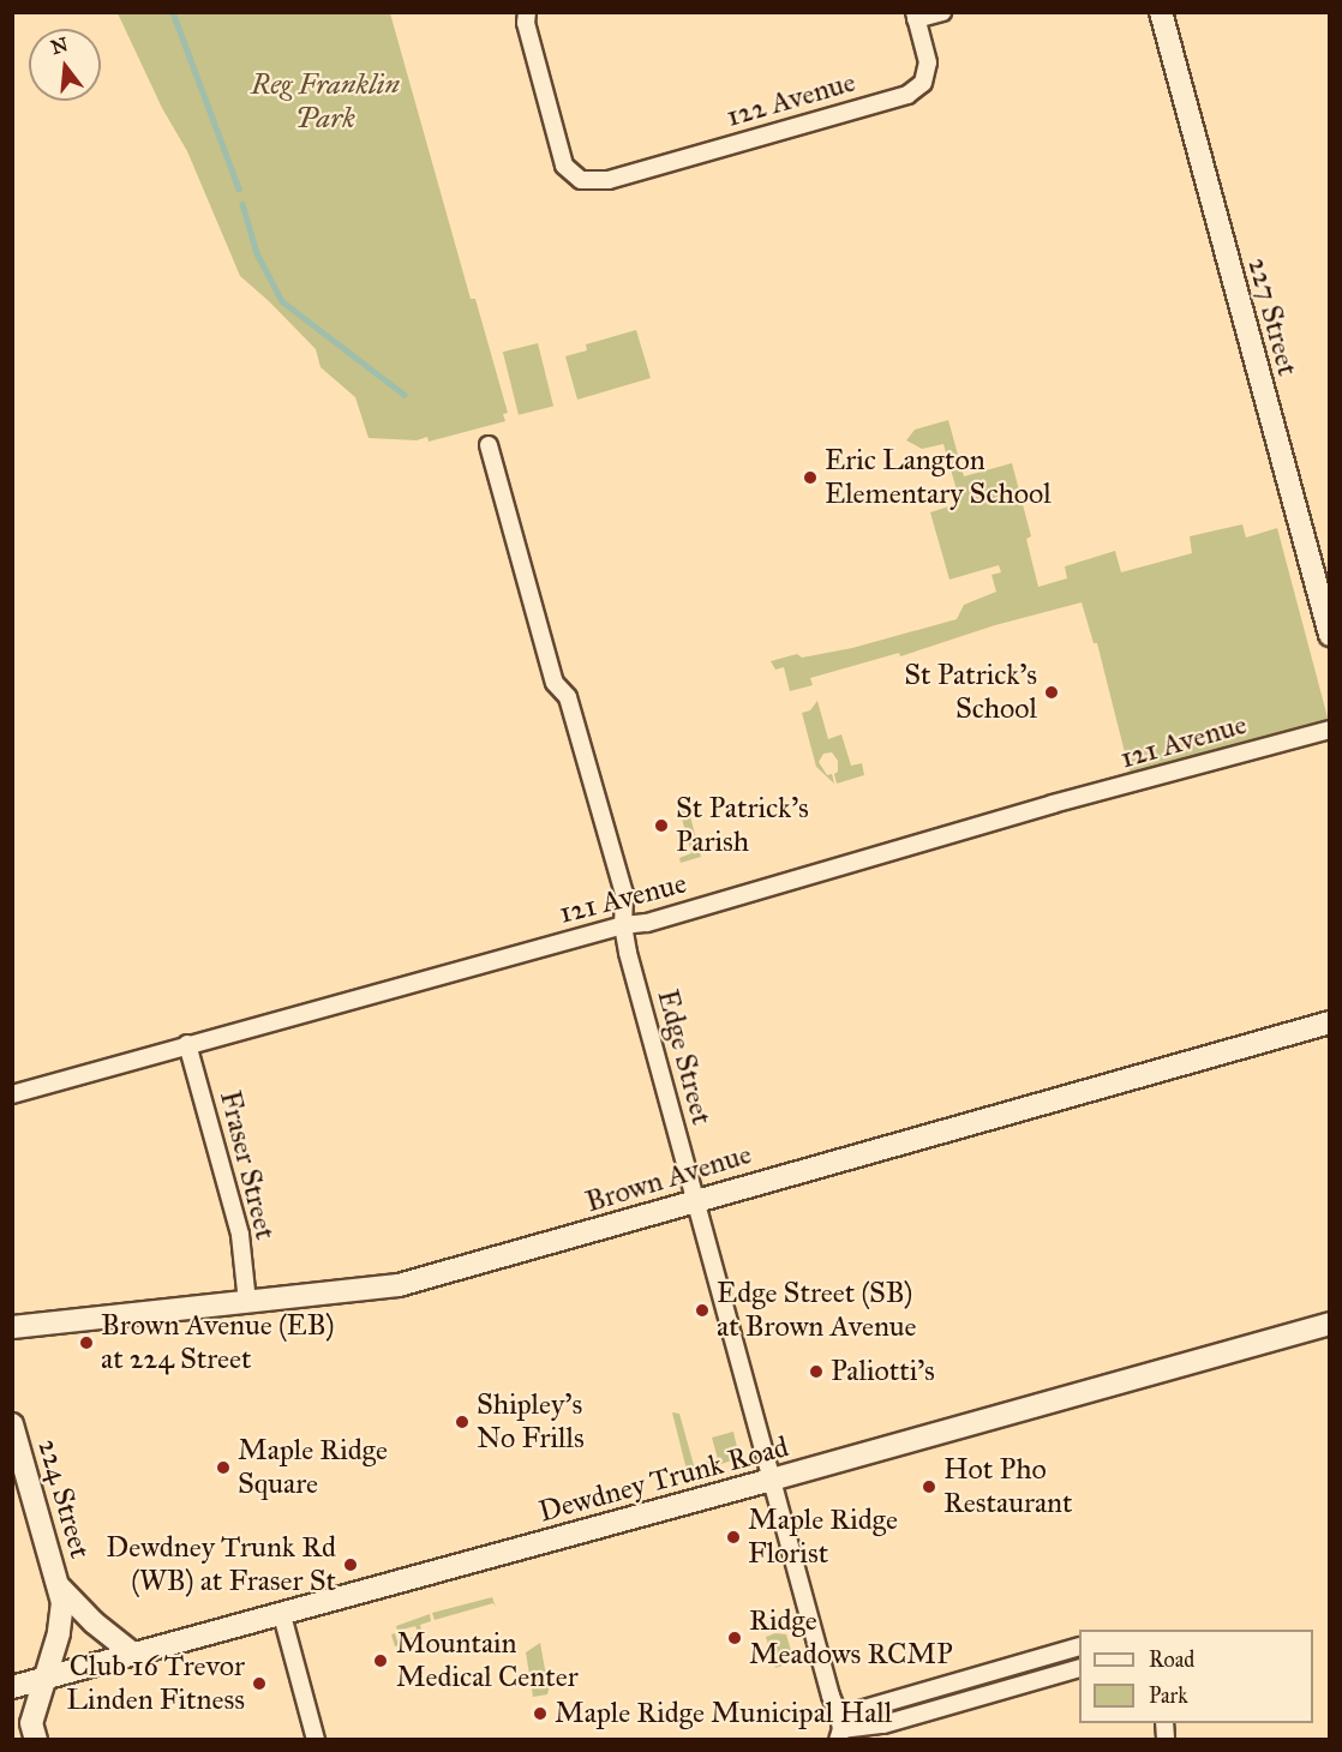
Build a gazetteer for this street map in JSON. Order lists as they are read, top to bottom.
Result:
{
  "streets": {
    "main road": [
      "227 Street",
      "Brown Avenue",
      "Dewdney Trunk Road",
      "224 Street"
    ],
    "street": [
      "122 Avenue",
      "121 Avenue",
      "Edge Street",
      "Fraser Street"
    ]
  },
  "crossings": [
    ["121 Avenue", "Edge Street"],
    ["121 Avenue", "Fraser Street"],
    ["Edge Street", "Brown Avenue"],
    ["Edge Street", "Dewdney Trunk Road"],
    ["Fraser Street", "Brown Avenue"],
    ["Dewdney Trunk Road", "224 Street"]
  ],
  "parks": ["Reg Franklin Park"],
  "places": [
    "Eric Langton Elementary School",
    "St Patrick's School",
    "St Patrick's Parish",
    "Edge Street (SB) at Brown Avenue",
    "Brown Avenue (EB) at 224 Street",
    "Paliotti's",
    "Shipley's No Frills",
    "Maple Ridge Square",
    "Hot Pho Restaurant",
    "Maple Ridge Florist",
    "Dewdney Trunk Rd (WB) at Fraser St",
    "Ridge Meadows RCMP",
    "Mountain Medical Center",
    "Club 16 Trevor Linden Fitness",
    "Maple Ridge Municipal Hall"
  ],
  "legend": ["Road", "Park"],
  "north": "top"
}
